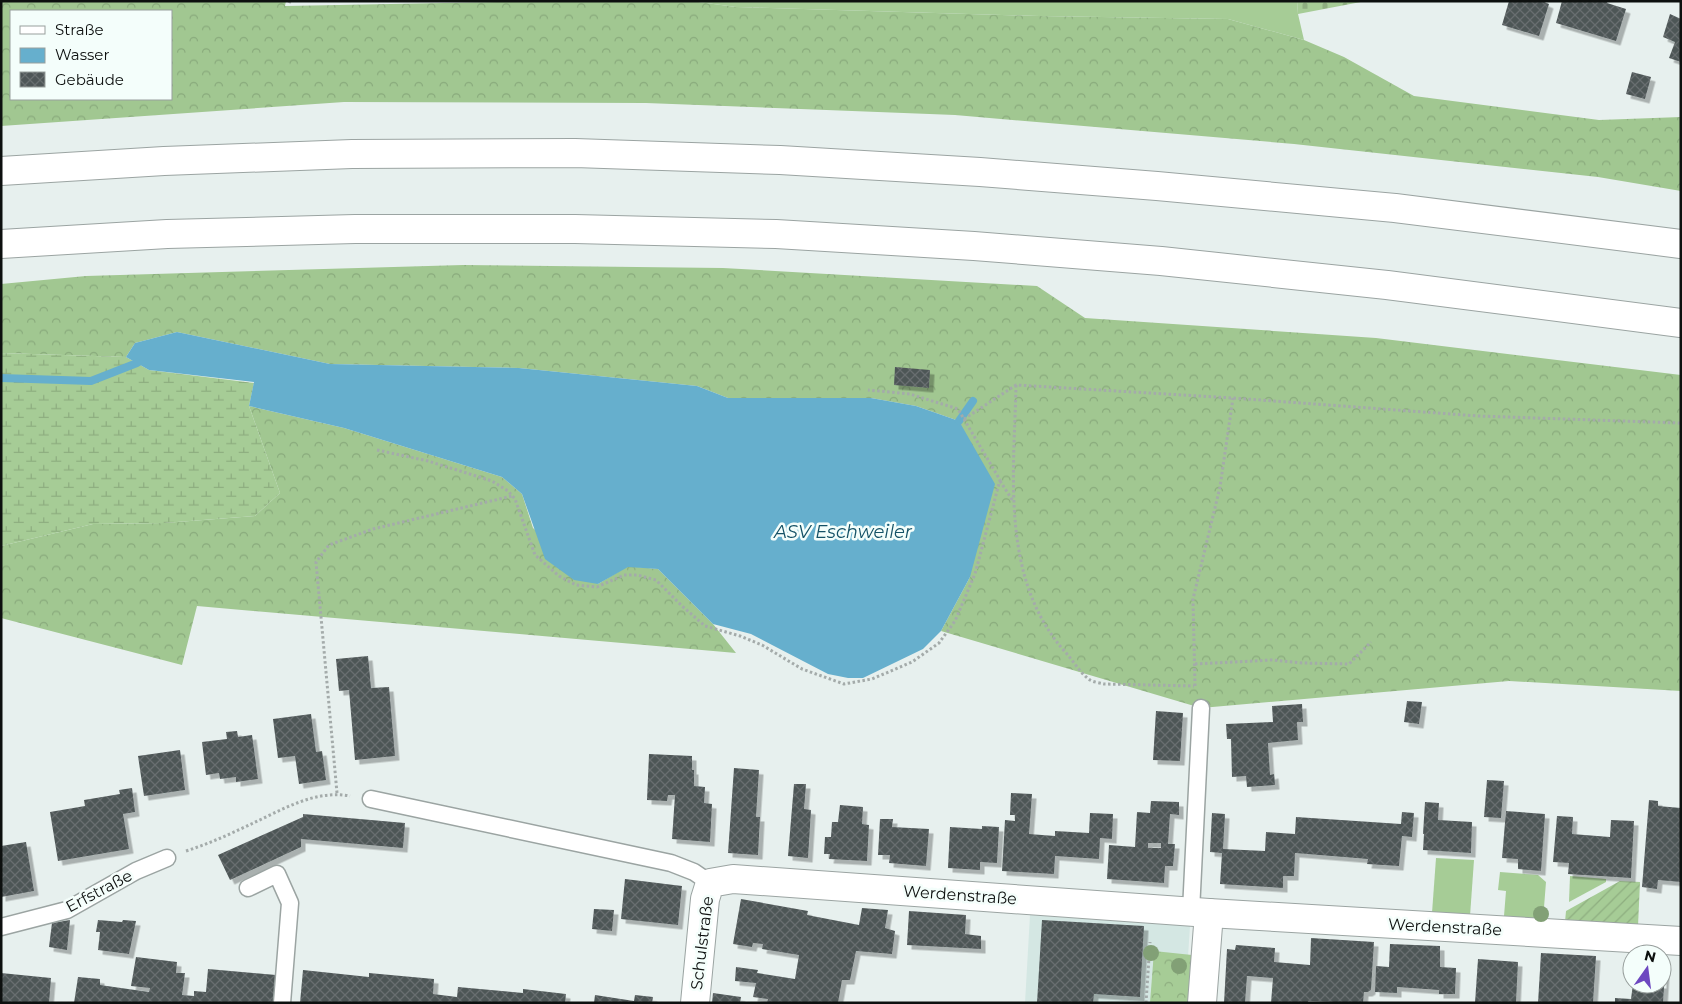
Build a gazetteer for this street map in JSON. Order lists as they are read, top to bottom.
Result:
{
  "streets": {
    "main road": ["Werdenstraße", "Schulstraße"],
    "lane": ["Erfstraße"]
  },
  "crossings": [
    ["Werdenstraße", "Schulstraße"]
  ],
  "water": ["ASV Eschweiler"],
  "legend": ["Straße", "Wasser", "Gebäude"],
  "north": "top"
}
